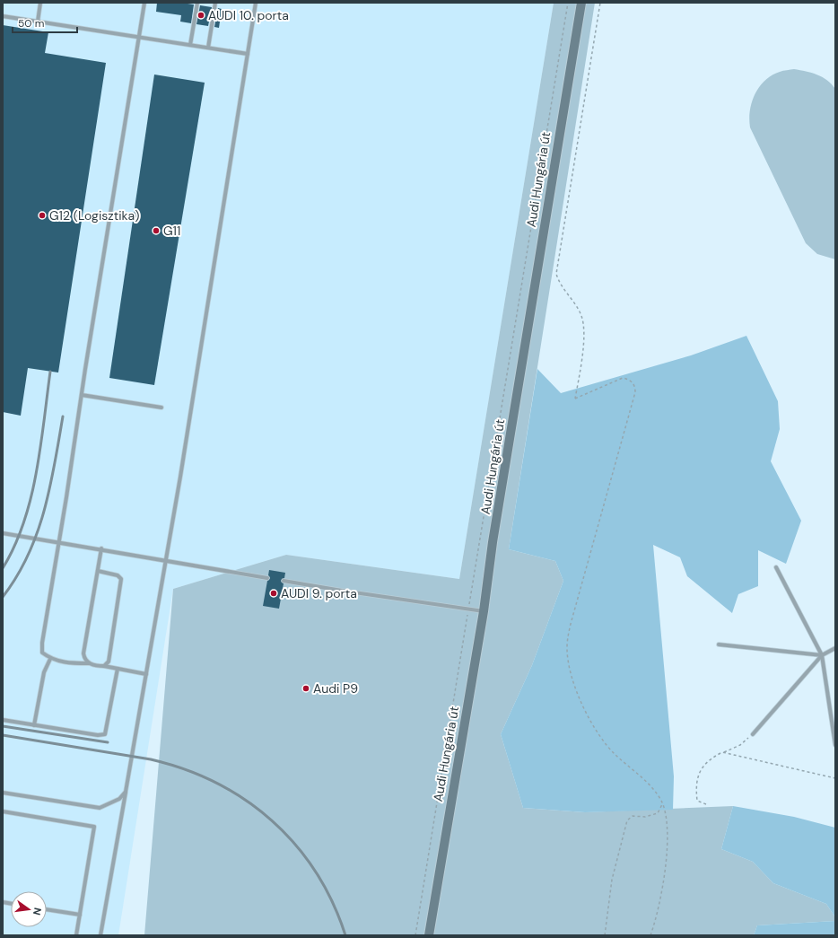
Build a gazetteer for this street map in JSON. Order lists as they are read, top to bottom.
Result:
{
  "streets": {
    "street": ["Audi Hungária út"]
  },
  "places": [
    "AUDI 10. porta",
    "G12 (Logisztika)",
    "G11",
    "AUDI 9. porta",
    "Audi P9"
  ],
  "scale_bar": "50 m",
  "north": "right"
}
